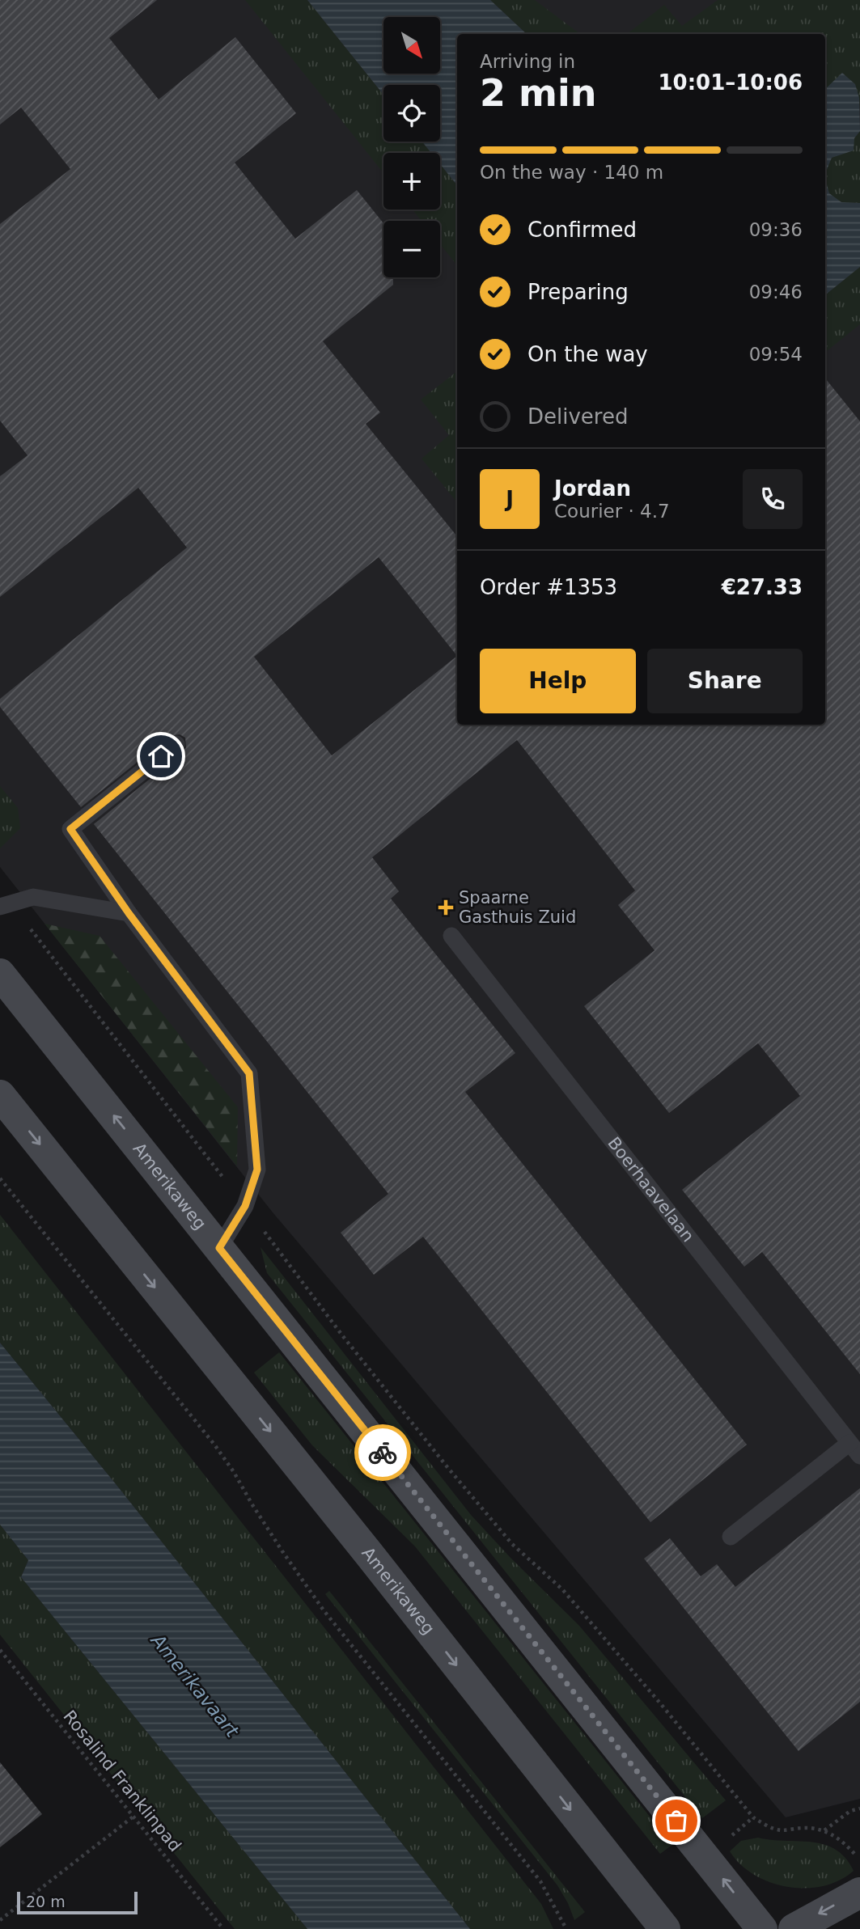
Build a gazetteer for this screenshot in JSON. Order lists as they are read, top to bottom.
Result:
{
  "streets": {
    "main road": ["Amerikaweg"],
    "lane": ["Boerhaavelaan"],
    "path": ["Rosalind Franklinpad"]
  },
  "water": ["Amerikavaart"],
  "places": {
    "health": ["Spaarne Gasthuis Zuid"]
  },
  "scale_bar": "20 m",
  "north": "bottom right",
  "page": {
    "map_buttons": ["+", "−"],
    "heading": ["2 min", "Arriving in", "10:01–10:06"],
    "panel": [
      "Jordan",
      "Courier · 4.7",
      "Order #1353",
      "€27.33"
    ],
    "bar": "On the way · 140 m",
    "list": [
      ["Confirmed", "09:36"],
      ["Preparing", "09:46"],
      ["On the way", "09:54"],
      "Delivered"
    ],
    "round": "J",
    "buttons": ["Help", "Share"],
    "scale": "20 m"
  }
}
